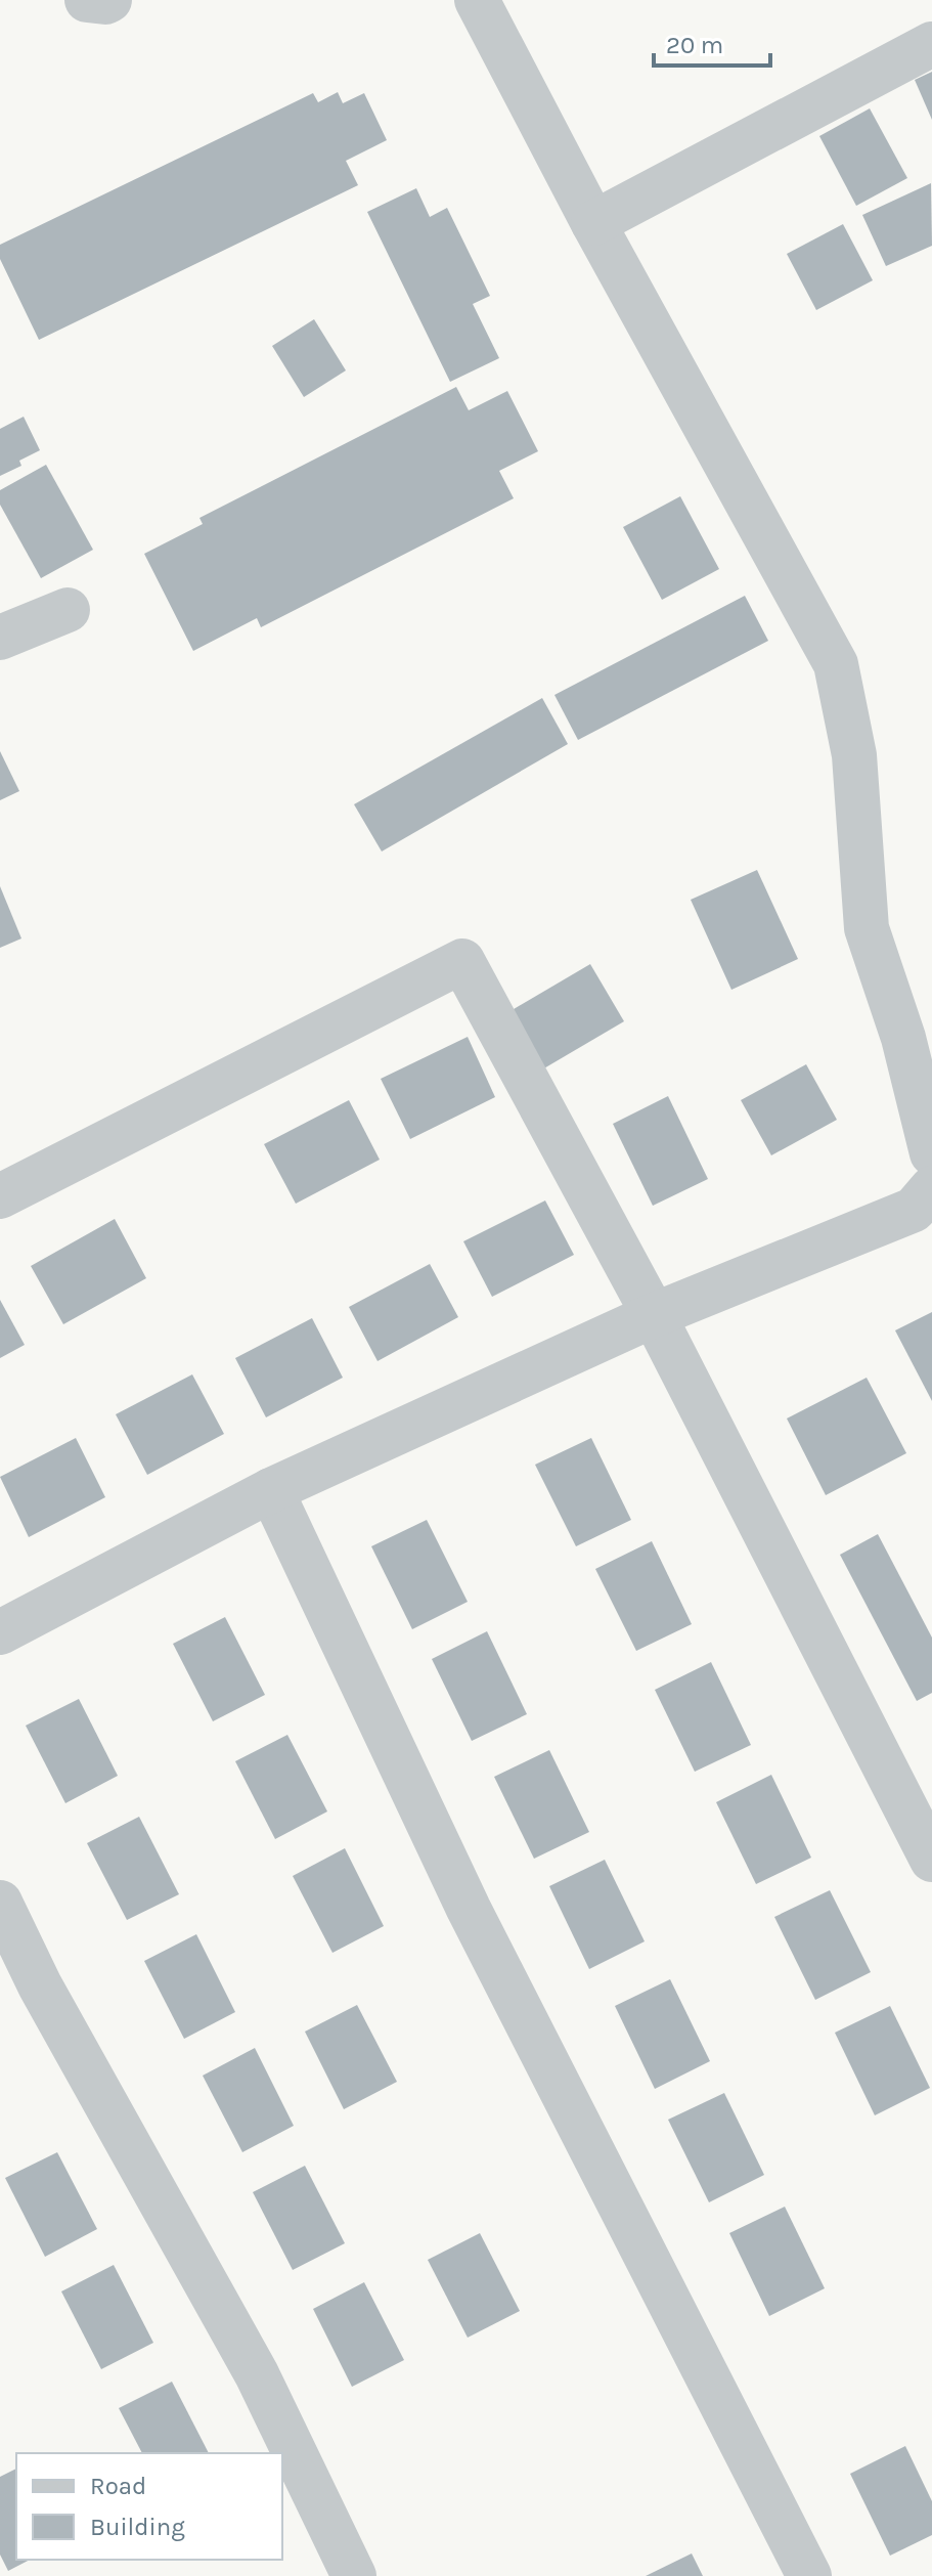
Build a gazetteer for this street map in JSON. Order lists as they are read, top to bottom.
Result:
{
  "legend": ["Road", "Building"],
  "scale_bar": "20 m"
}
